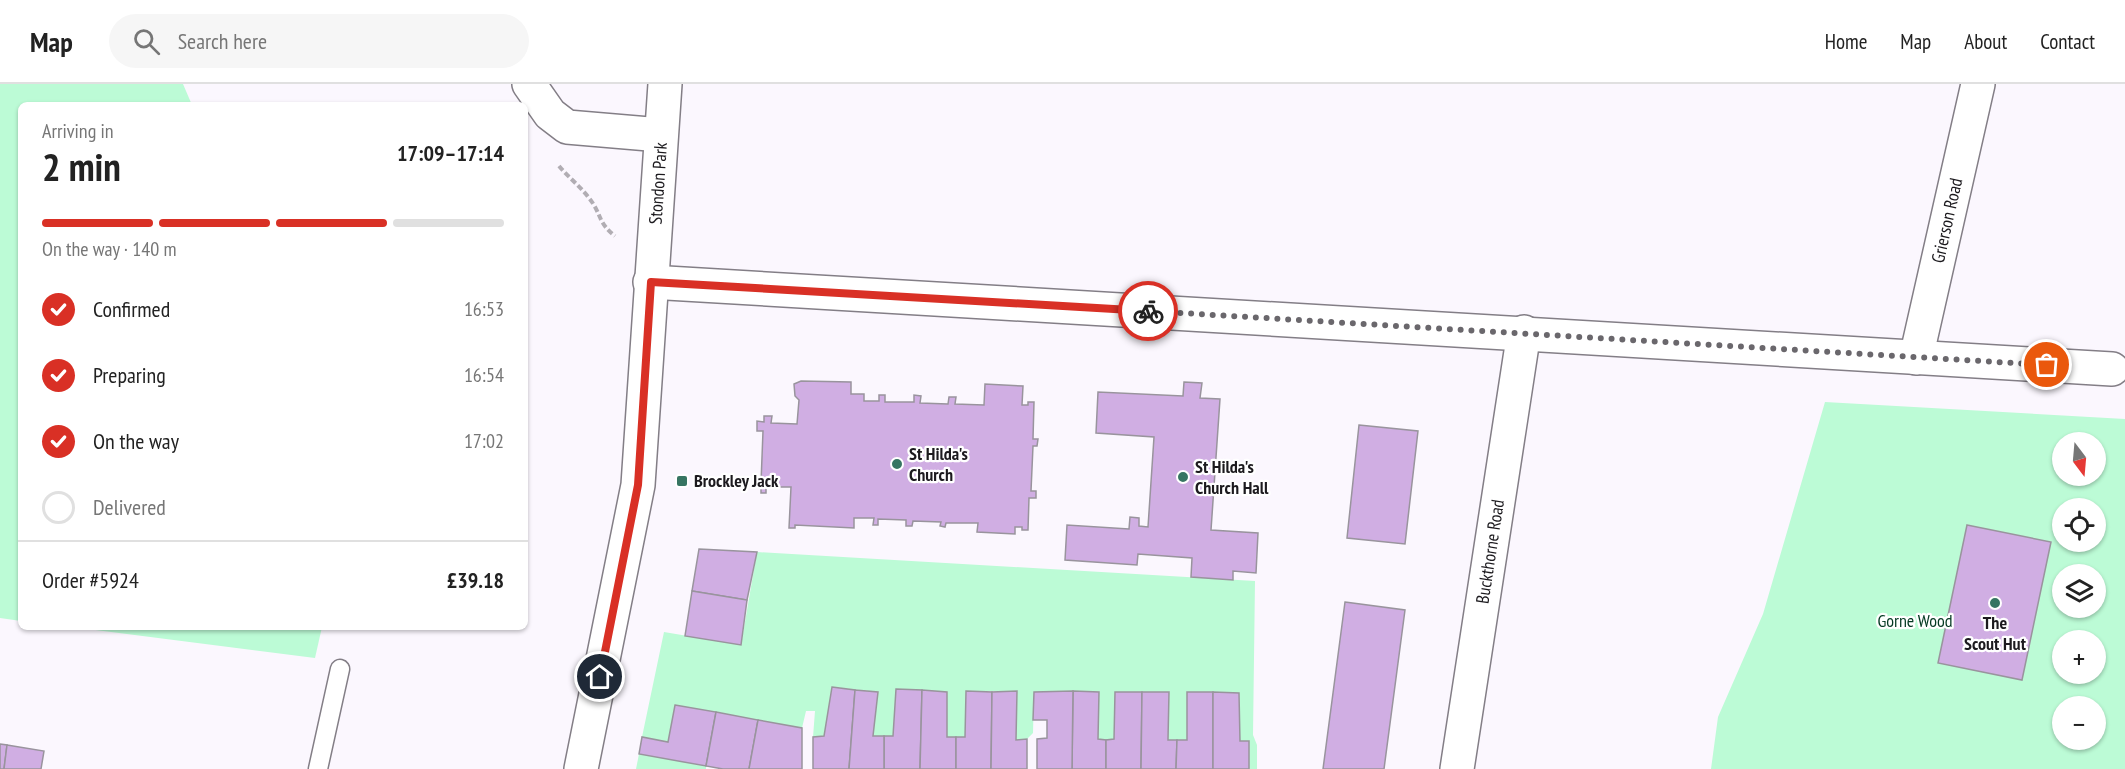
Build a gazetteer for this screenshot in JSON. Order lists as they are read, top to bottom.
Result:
{
  "streets": {
    "street": ["Stondon Park", "Grierson Road", "Buckthorne Road"]
  },
  "parks": ["Gorne Wood"],
  "places": {
    "other": ["St Hilda's Church", "St Hilda's Church Hall", "The Scout Hut"],
    "transit": ["Brockley Jack"]
  },
  "north": "bottom",
  "page": {
    "header": "Map",
    "search": "Search here",
    "nav": [
      "Home",
      "Map",
      "About",
      "Contact"
    ],
    "heading": ["2 min", "Arriving in", "17:09–17:14"],
    "panel": ["Order #5924", "£39.18"],
    "bar": "On the way · 140 m",
    "list": [
      ["Confirmed", "16:53"],
      ["Preparing", "16:54"],
      ["On the way", "17:02"],
      "Delivered"
    ],
    "map_buttons": ["+", "−"]
  }
}
